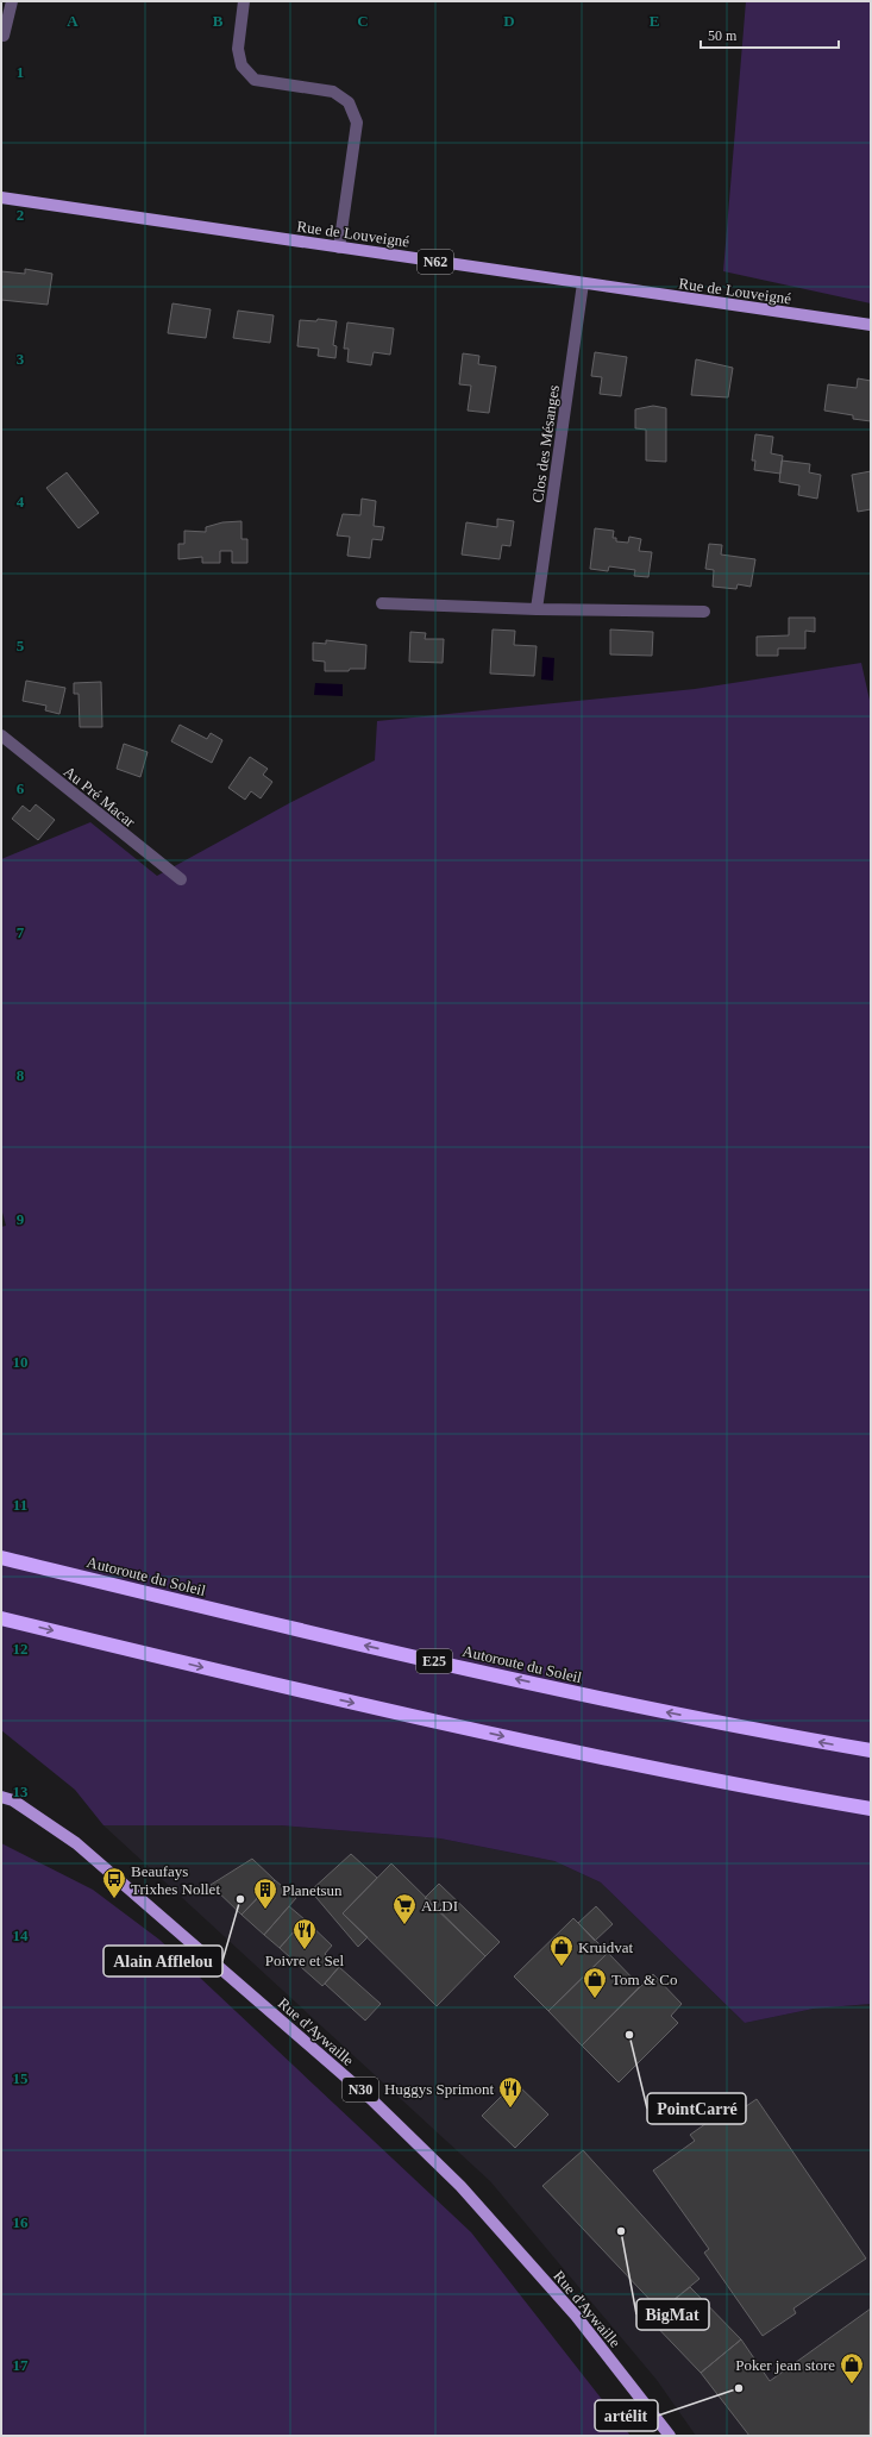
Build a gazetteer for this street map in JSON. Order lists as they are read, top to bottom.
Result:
{
  "streets": {
    "highway": ["Autoroute du Soleil", "E25"],
    "main road": [
      "Rue de Louveigné",
      "N62",
      "Rue d'Aywaille",
      "N30"
    ],
    "street": ["Clos des Mésanges", "Au Pré Macar"]
  },
  "crossings": [
    ["Rue de Louveigné", "Clos des Mésanges"]
  ],
  "places": {
    "bus stop": ["Beaufays Trixhes Nollet"],
    "other": [
      "Alain Afflelou",
      "PointCarré",
      "BigMat",
      "artélit"
    ],
    "building": ["Planetsun"],
    "supermarket": ["ALDI"],
    "restaurant": ["Poivre et Sel", "Huggys Sprimont"],
    "shop": ["Kruidvat", "Tom & Co", "Poker jean store"]
  },
  "scale_bar": "50 m",
  "grid": {
    "columns": [
      "A",
      "B",
      "C",
      "D",
      "E"
    ],
    "rows": [
      "1",
      "2",
      "3",
      "4",
      "5",
      "6",
      "7",
      "8",
      "9",
      "10",
      "11",
      "12",
      "13",
      "14",
      "15",
      "16",
      "17"
    ]
  }
}
